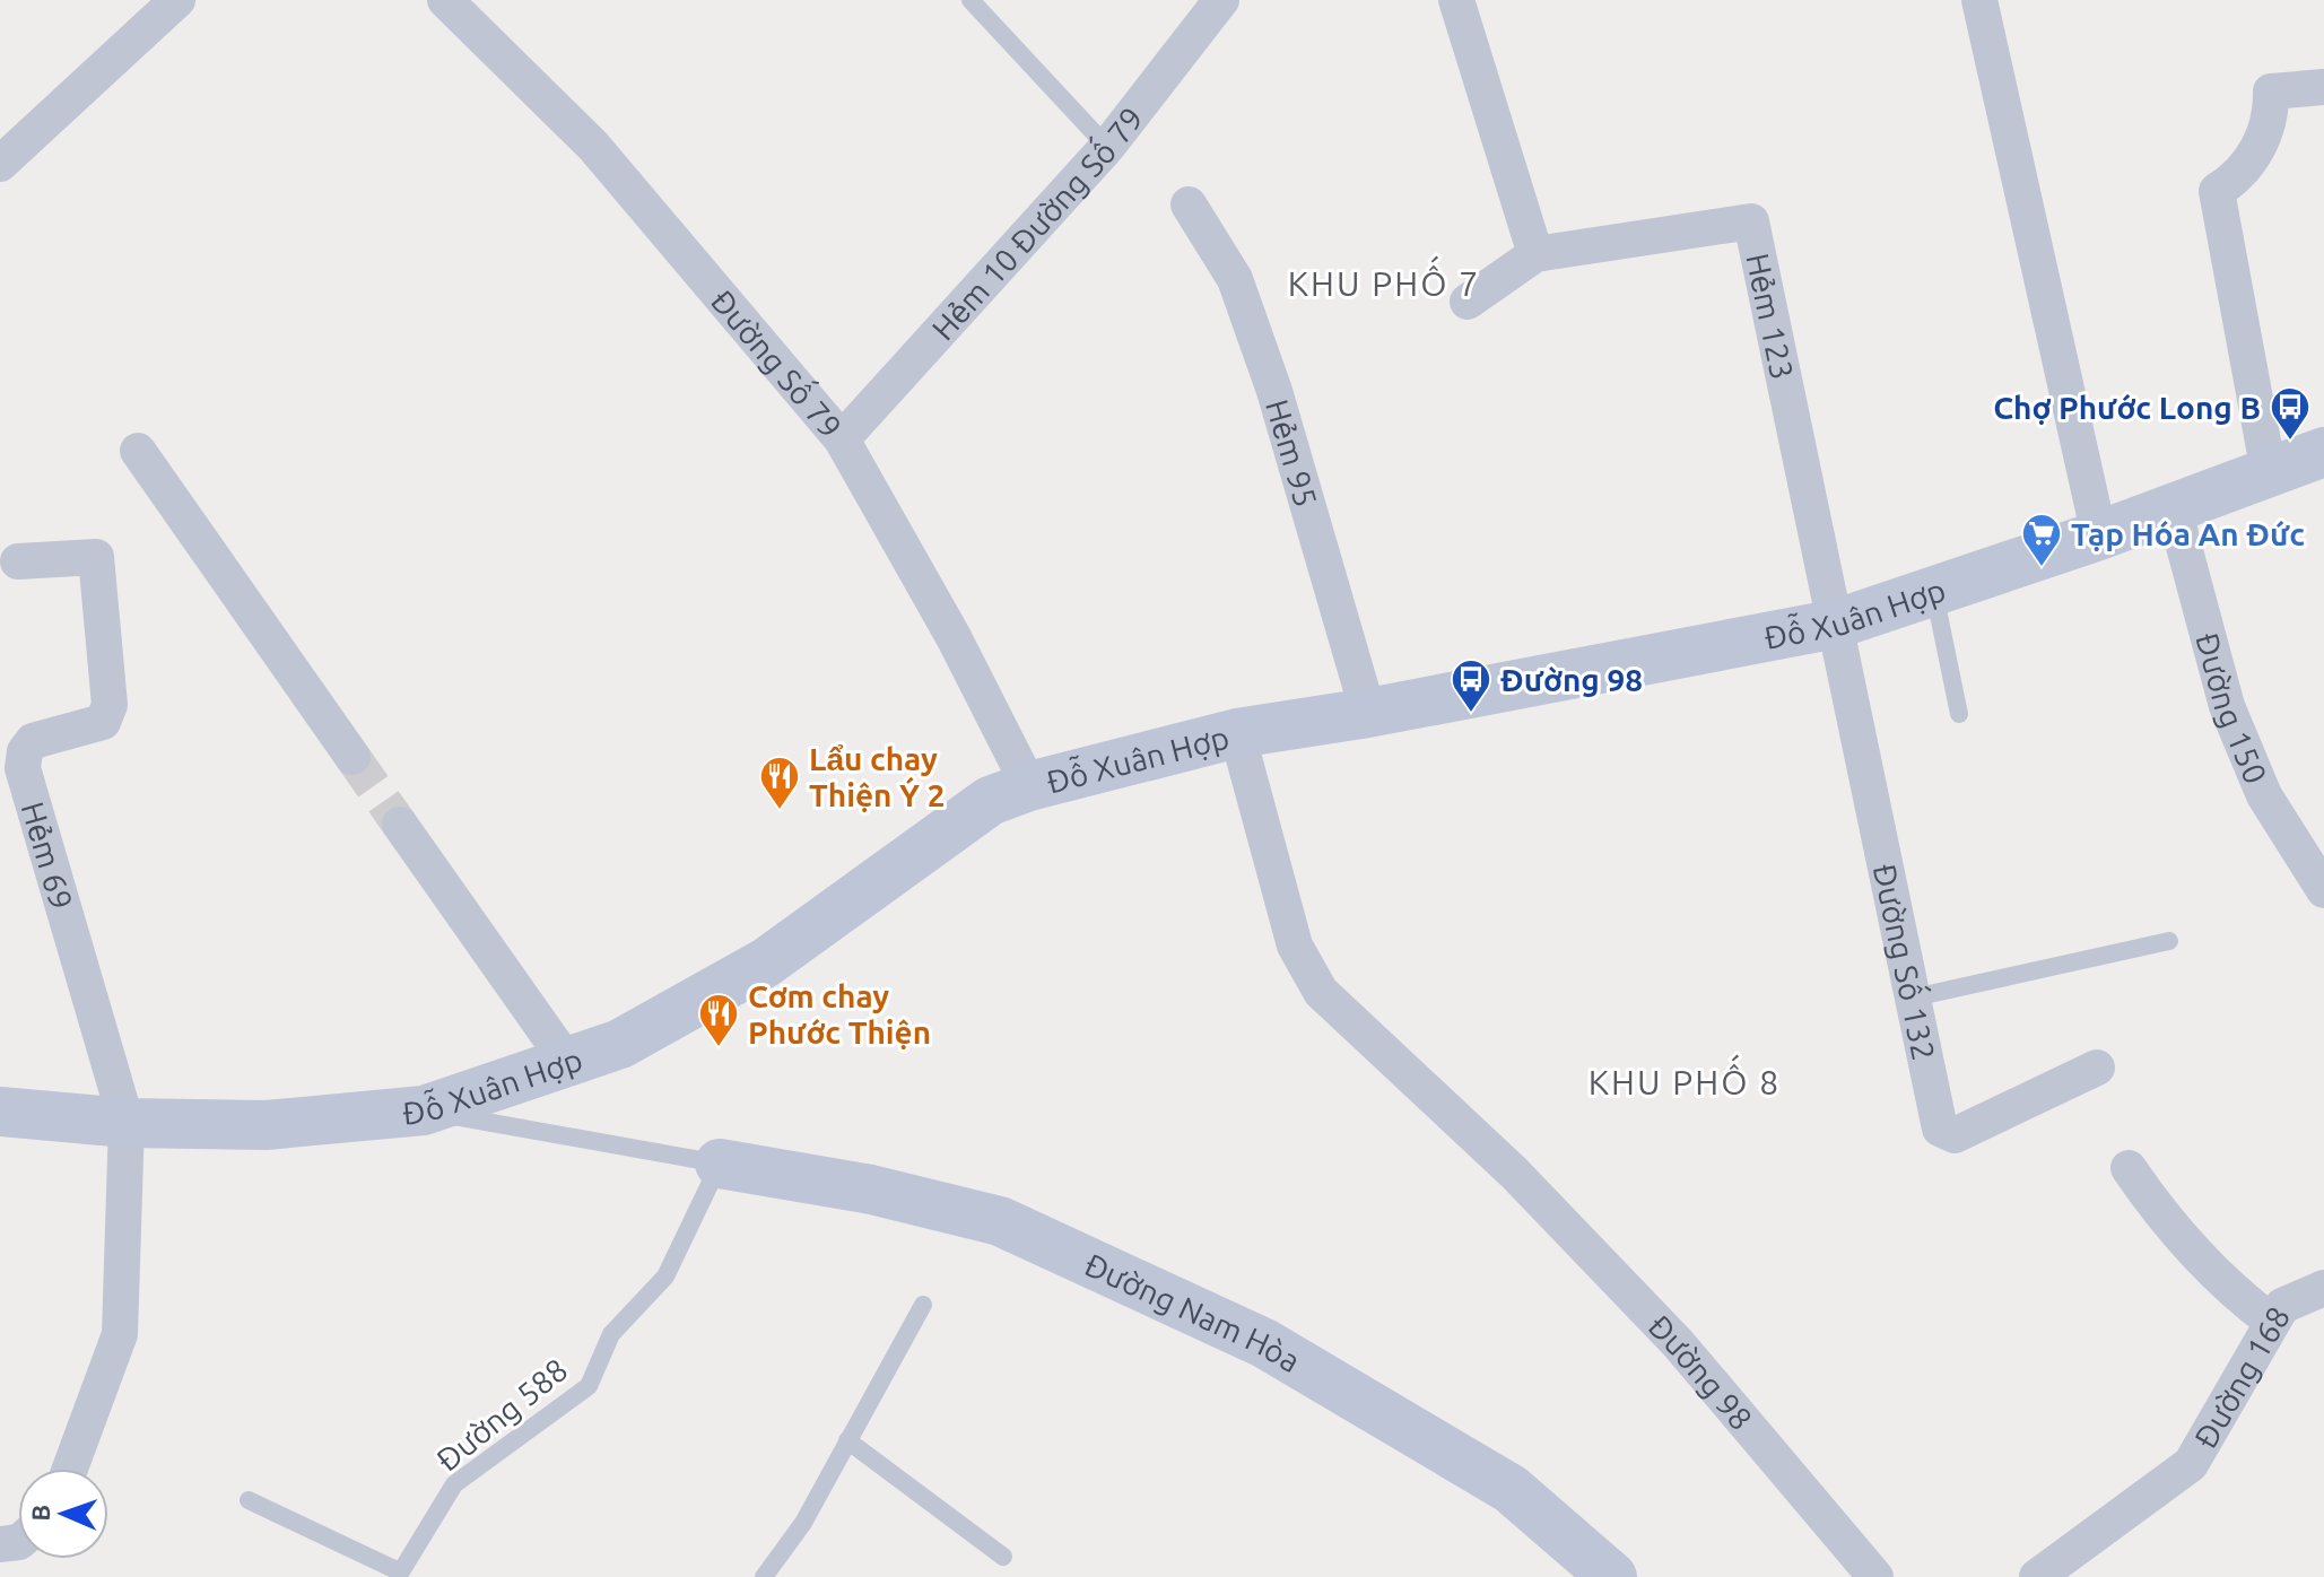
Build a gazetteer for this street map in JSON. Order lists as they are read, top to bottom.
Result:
{
  "streets": {
    "main road": ["Đỗ Xuân Hợp", "Đường Nam Hòa"],
    "street": [
      "Hẻm 10 Đường Số 79",
      "Hẻm 123",
      "Đường Số 79",
      "Hẻm 95",
      "Đường 150",
      "Hẻm 69",
      "Đường Số 132",
      "Đường 98",
      "Đường 168"
    ],
    "lane": ["Đường 588"]
  },
  "crossings": [
    ["Hẻm 10 Đường Số 79", "Đường Số 79"],
    ["Hẻm 123", "Đỗ Xuân Hợp"],
    ["Hẻm 123", "Đường Số 132"],
    ["Đường Số 79", "Đỗ Xuân Hợp"],
    ["Hẻm 95", "Đỗ Xuân Hợp"],
    ["Đỗ Xuân Hợp", "Đường 150"],
    ["Đỗ Xuân Hợp", "Hẻm 69"],
    ["Đỗ Xuân Hợp", "Đường Số 132"],
    ["Đỗ Xuân Hợp", "Đường 98"],
    ["Đường Nam Hòa", "Đường 588"]
  ],
  "districts": ["KHU PHỐ 7", "KHU PHỐ 8"],
  "places": {
    "bus stop": ["Chợ Phước Long B", "Đường 98"],
    "supermarket": ["Tạp Hóa An Đức"],
    "restaurant": ["Lẩu chay Thiện Ý 2", "Cơm chay Phước Thiện"]
  },
  "north": "left"
}
